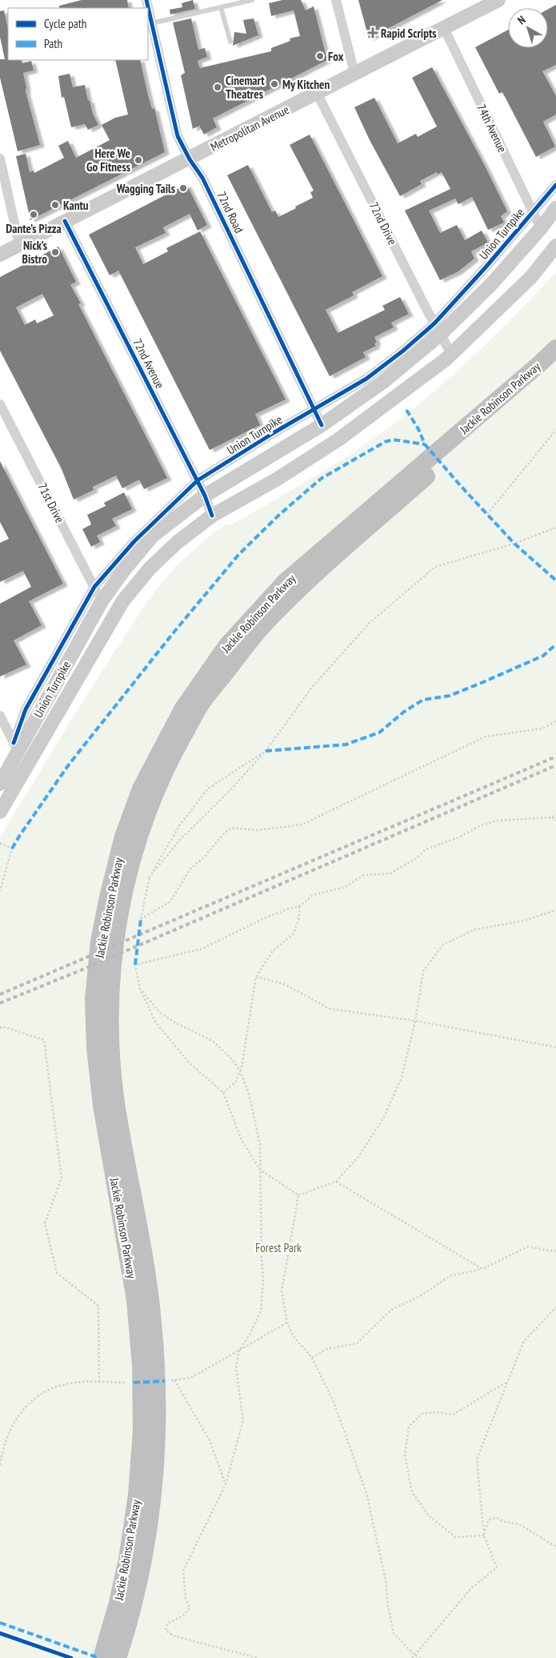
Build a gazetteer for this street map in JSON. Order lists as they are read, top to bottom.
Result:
{
  "streets": {
    "highway": ["Jackie Robinson Parkway"],
    "main road": ["Metropolitan Avenue", "Union Turnpike"],
    "street": [
      "74th Avenue",
      "72nd Road",
      "72nd Drive",
      "72nd Avenue",
      "71st Drive"
    ]
  },
  "crossings": [
    ["Metropolitan Avenue", "74th Avenue"],
    ["Metropolitan Avenue", "72nd Road"],
    ["Metropolitan Avenue", "72nd Drive"],
    ["Metropolitan Avenue", "72nd Avenue"],
    ["74th Avenue", "Union Turnpike"],
    ["72nd Road", "Union Turnpike"],
    ["72nd Drive", "Union Turnpike"],
    ["Union Turnpike", "72nd Avenue"],
    ["Union Turnpike", "71st Drive"]
  ],
  "parks": ["Forest Park"],
  "places": {
    "health": ["Rapid Scripts"],
    "other": [
      "Fox",
      "My Kitchen",
      "Cinemart Theatres",
      "Here We Go Fitness",
      "Wagging Tails",
      "Kantu",
      "Dante’s Pizza",
      "Nick’s Bistro"
    ]
  },
  "legend": ["Cycle path", "Path"],
  "north": "top left"
}
